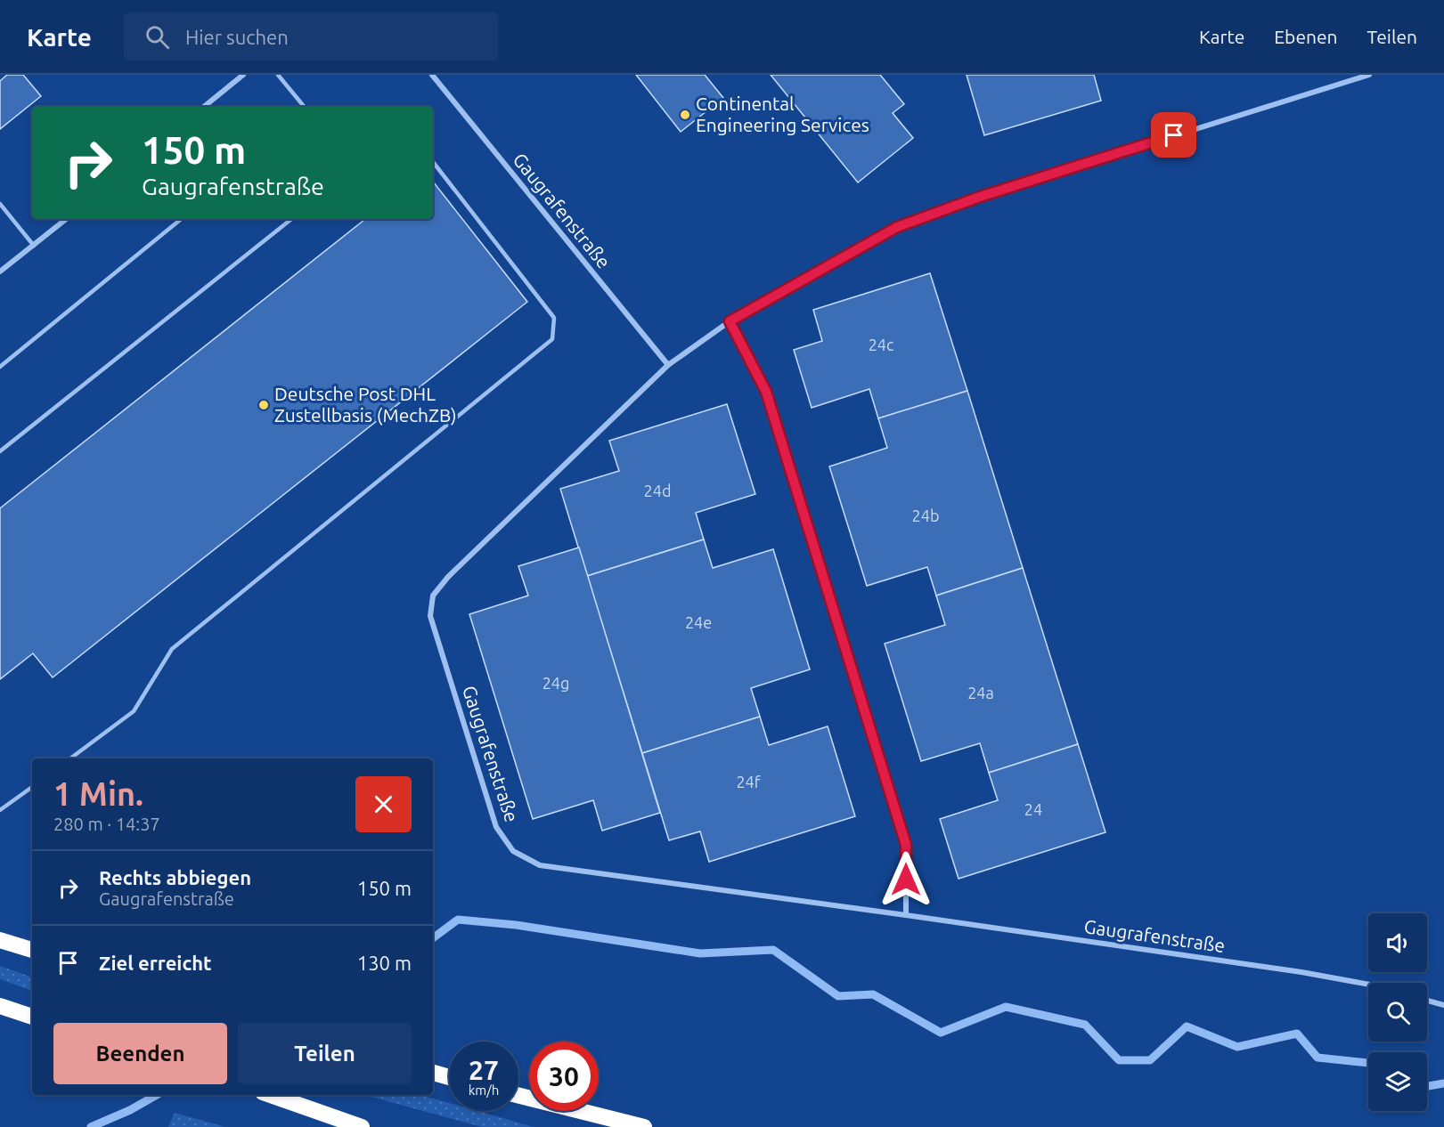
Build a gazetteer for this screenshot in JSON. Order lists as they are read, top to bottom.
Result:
{
  "streets": {
    "street": ["Gaugrafenstraße"]
  },
  "places": ["Continental Engineering Services", "Deutsche Post DHL Zustellbasis (MechZB)"],
  "house_numbers": [
    "24c",
    "24d",
    "24b",
    "24e",
    "24g",
    "24a",
    "24f",
    "24"
  ],
  "page": {
    "header": "Karte",
    "search": "Hier suchen",
    "nav": ["Karte", "Ebenen", "Teilen"],
    "turn": ["150 m", "Gaugrafenstraße"],
    "heading": ["1 Min.", "280 m · 14:37"],
    "list": [
      {
        "name": "Rechts abbiegen",
        "note": "Gaugrafenstraße",
        "value": "150 m"
      },
      {
        "name": "Ziel erreicht",
        "value": "130 m"
      }
    ],
    "buttons": ["Beenden", "Teilen"],
    "speed": "27 km/h",
    "limit": "30"
  }
}
